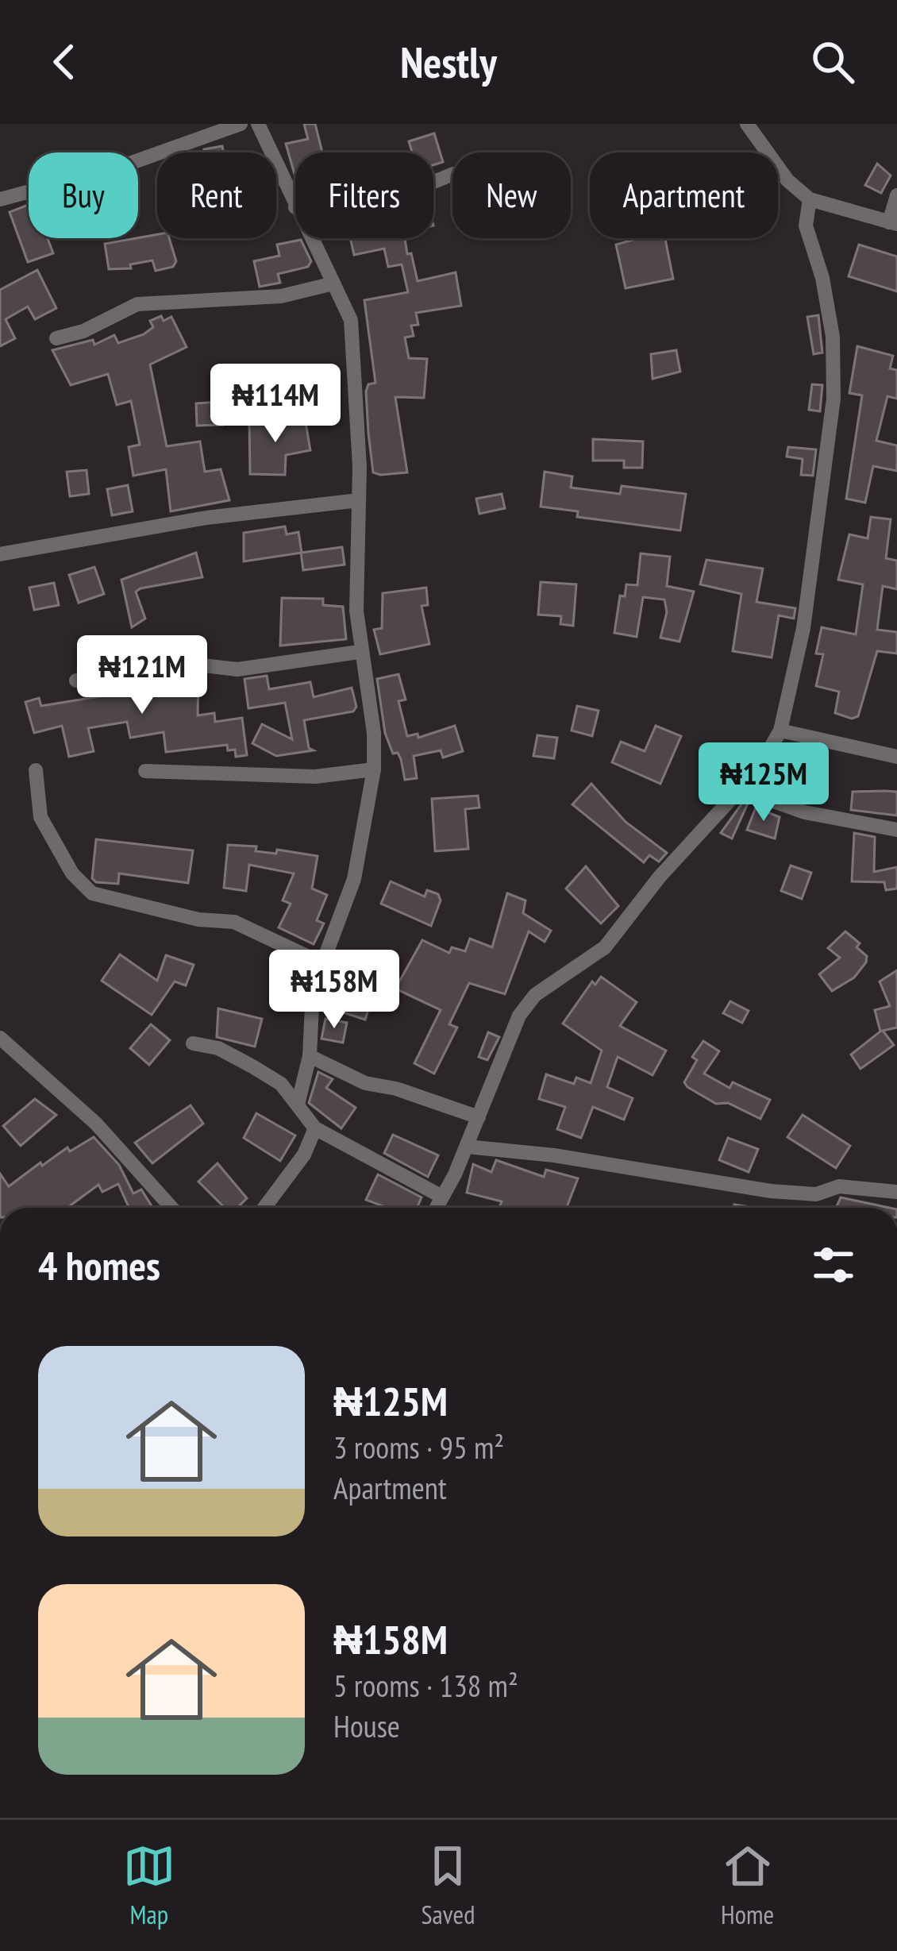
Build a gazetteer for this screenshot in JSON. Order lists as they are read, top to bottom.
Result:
{
  "page": {
    "header": "Nestly",
    "chip": [
      "Buy",
      "Rent",
      "Filters",
      "New",
      "Apartment"
    ],
    "price": [
      "₦114M",
      "₦121M",
      "₦125M",
      "₦158M"
    ],
    "heading": "4 homes",
    "list": [
      {
        "name": "₦125M",
        "note": "3 rooms · 95 m² · Apartment"
      },
      {
        "name": "₦158M",
        "note": "5 rooms · 138 m² · House"
      }
    ],
    "tabs": ["Map", "Saved", "Home"]
  }
}
